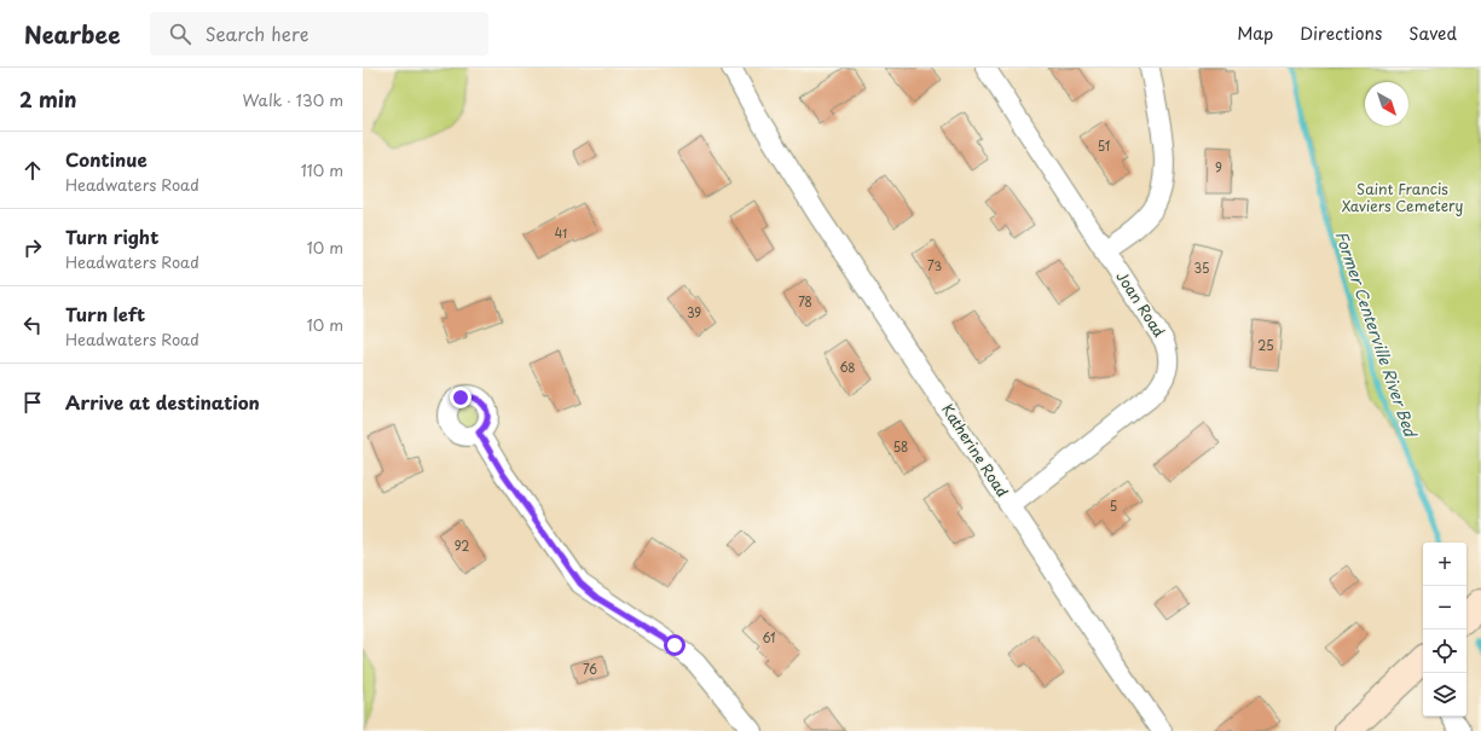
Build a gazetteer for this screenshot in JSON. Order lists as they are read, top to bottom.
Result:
{
  "streets": {
    "street": ["Joan Road", "Katherine Road"]
  },
  "crossings": [
    ["Joan Road", "Katherine Road"]
  ],
  "water": ["Former Centerville River Bed"],
  "parks": ["Saint Francis Xaviers Cemetery"],
  "house_numbers": [
    "51",
    "9",
    "41",
    "73",
    "35",
    "78",
    "39",
    "25",
    "68",
    "58",
    "5",
    "92",
    "61",
    "76"
  ],
  "north": "bottom right",
  "page": {
    "header": "Nearbee",
    "search": "Search here",
    "nav": ["Map", "Directions", "Saved"],
    "heading": ["2 min", "Walk · 130 m"],
    "list": [
      ["Continue", "Headwaters Road", "110 m"],
      ["Turn right", "Headwaters Road", "10 m"],
      ["Turn left", "Headwaters Road", "10 m"],
      "Arrive at destination"
    ],
    "map_buttons": ["+", "−"]
  }
}
